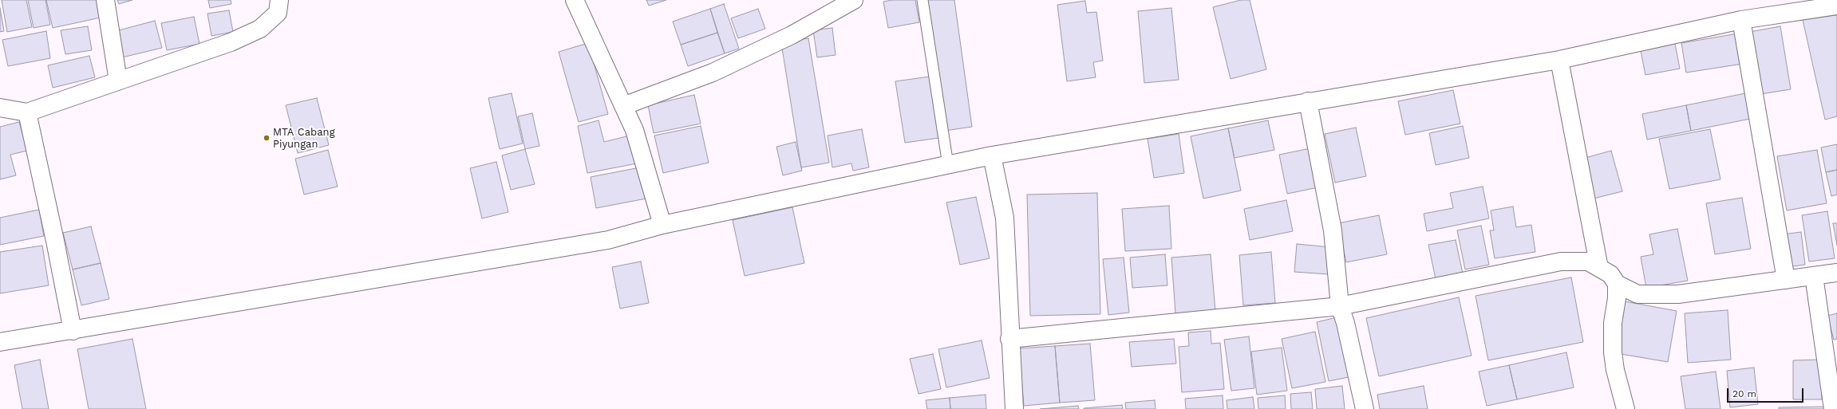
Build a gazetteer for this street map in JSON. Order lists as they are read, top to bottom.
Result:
{
  "places": ["MTA Cabang Piyungan"],
  "scale_bar": "20 m"
}
